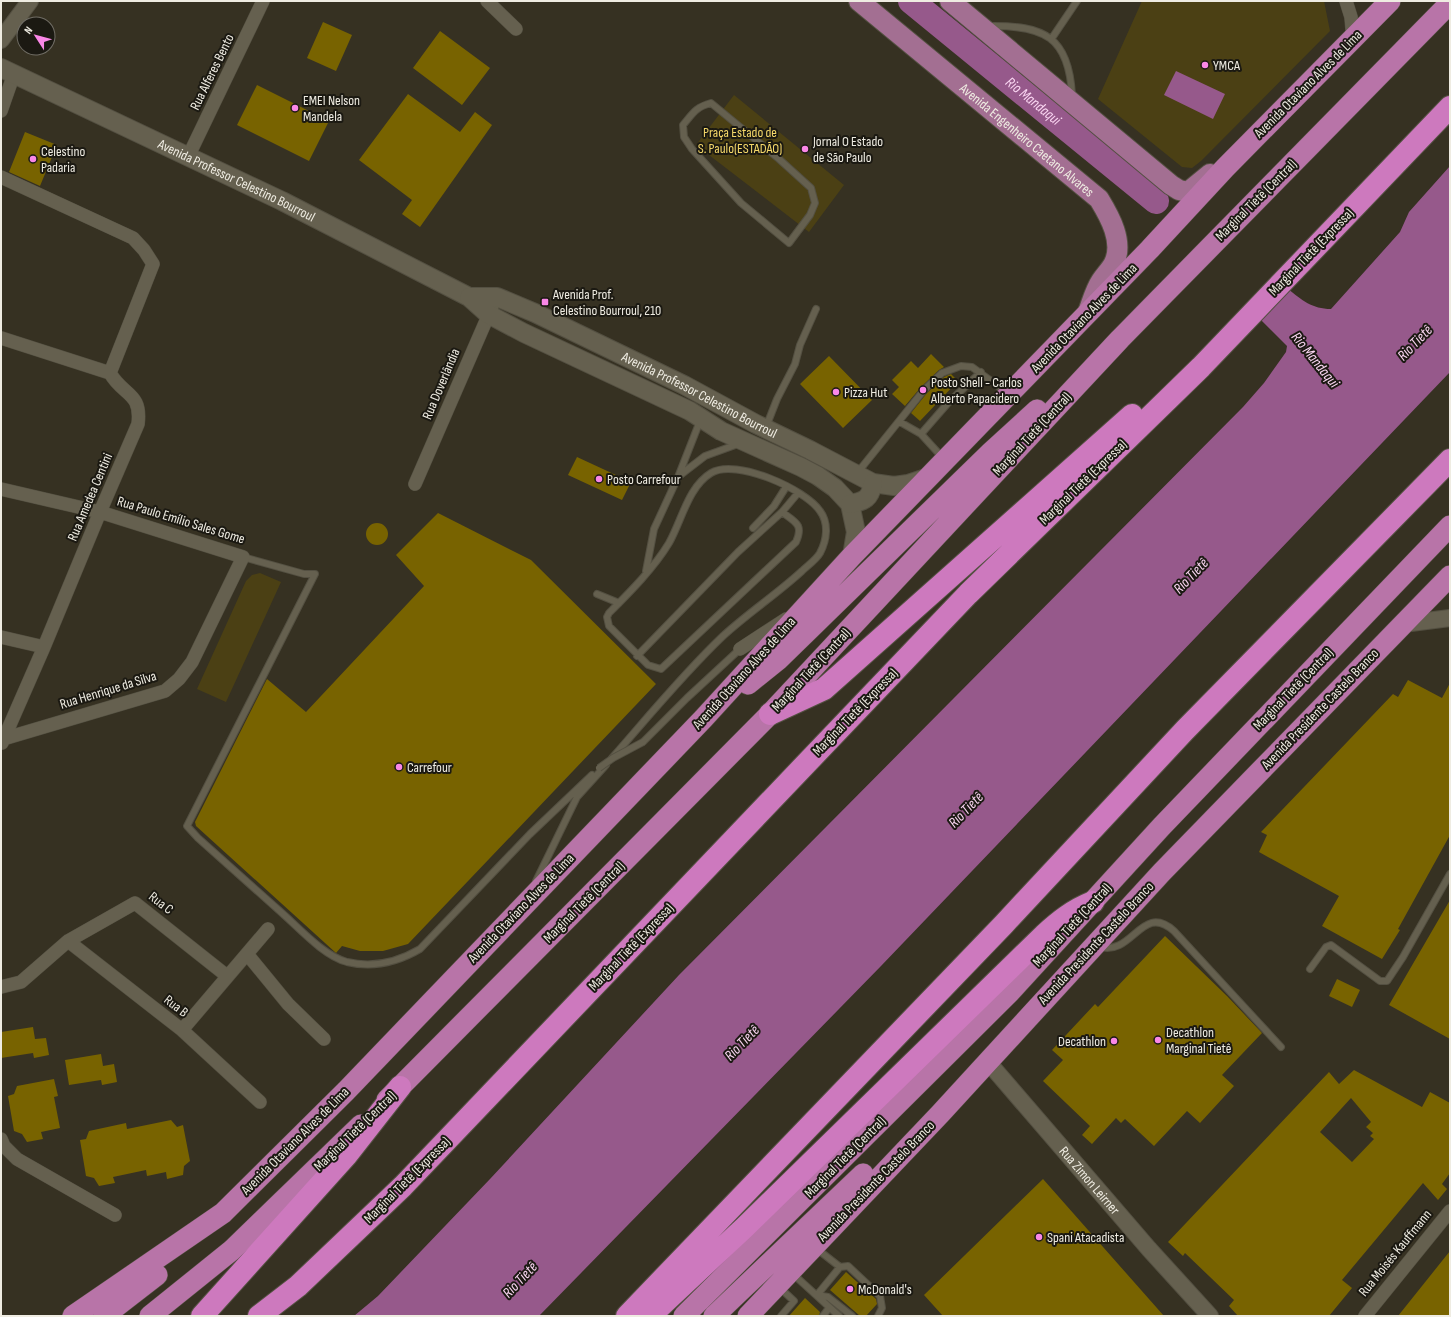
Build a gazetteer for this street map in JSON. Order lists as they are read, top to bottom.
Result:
{
  "streets": {
    "highway": [
      "Avenida Otaviano Alves de Lima",
      "Marginal Tietê (Central)",
      "Marginal Tietê (Expressa)",
      "Avenida Presidente Castelo Branco"
    ],
    "main road": ["Avenida Engenheiro Caetano Alvares", "Avenida Professor Celestino Bourroul"],
    "street": [
      "Rua Alferes Bento",
      "Rua Doverlândia",
      "Rua Amedea Centini",
      "Rua Paulo Emílio Sales Gome",
      "Rua Henrique da Silva",
      "Rua C",
      "Rua B",
      "Rua Zimon Leirner",
      "Rua Moisés Kauffmann"
    ]
  },
  "crossings": [
    ["Rua Alferes Bento", "Avenida Professor Celestino Bourroul"],
    ["Avenida Otaviano Alves de Lima", "Avenida Engenheiro Caetano Alvares"],
    ["Avenida Otaviano Alves de Lima", "Avenida Professor Celestino Bourroul"],
    ["Avenida Professor Celestino Bourroul", "Rua Doverlândia"],
    ["Rua Amedea Centini", "Rua Paulo Emílio Sales Gome"],
    ["Rua Amedea Centini", "Rua Henrique da Silva"],
    ["Rua Paulo Emílio Sales Gome", "Rua Henrique da Silva"],
    ["Avenida Presidente Castelo Branco", "Rua Zimon Leirner"],
    ["Rua C", "Rua B"]
  ],
  "water": ["Rio Mandaqui", "Rio Tietê"],
  "parks": ["Praça Estado de S. Paulo(ESTADÃO)"],
  "places": {
    "other": [
      "YMCA",
      "EMEI Nelson Mandela",
      "Jornal O Estado de São Paulo",
      "Celestino Padaria",
      "Posto Shell - Carlos Alberto Papacidero",
      "Pizza Hut",
      "Posto Carrefour",
      "Carrefour",
      "Decathlon Marginal Tietê",
      "Decathlon",
      "Spani Atacadista",
      "McDonald's"
    ],
    "transit": ["Avenida Prof. Celestino Bourroul, 210"]
  },
  "north": "top left"
}
